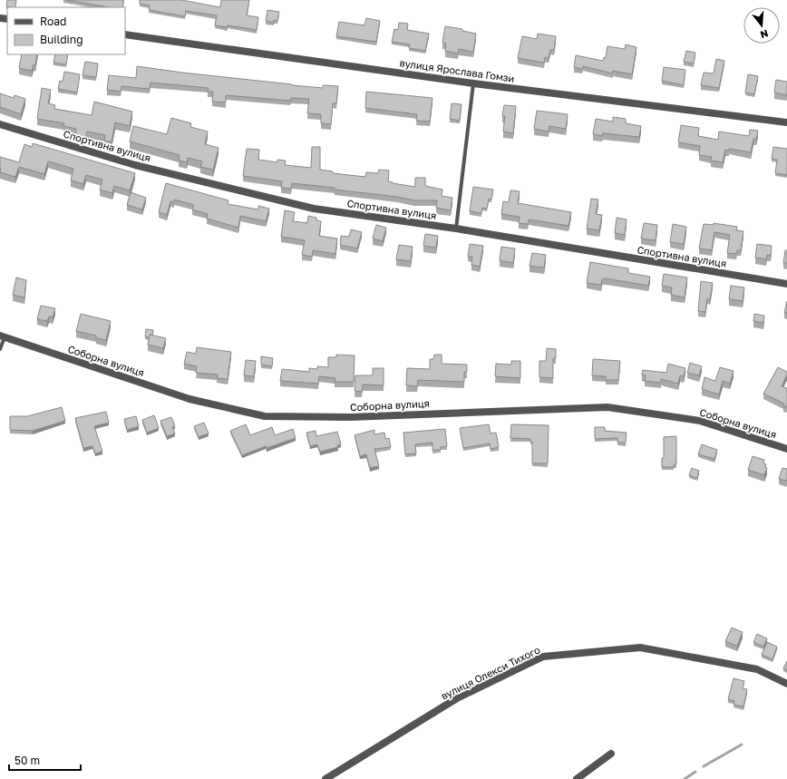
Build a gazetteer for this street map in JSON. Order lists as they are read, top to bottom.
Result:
{
  "streets": {
    "street": [
      "вулиця Ярослава Гомзи",
      "Спортивна вулиця",
      "Соборна вулиця",
      "вулиця Олекси Тихого"
    ]
  },
  "legend": ["Road", "Building"],
  "scale_bar": "50 m",
  "north": "bottom"
}
